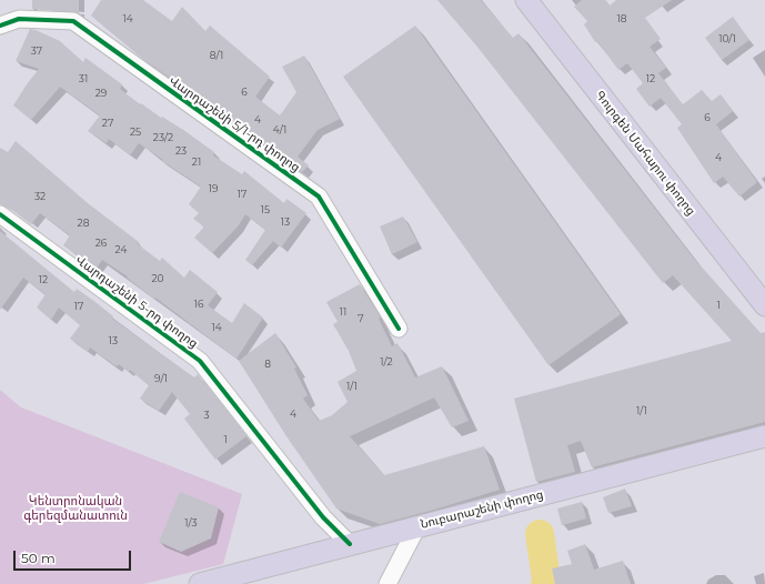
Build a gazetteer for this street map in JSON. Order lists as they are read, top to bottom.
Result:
{
  "streets": {
    "main road": ["Գուրգեն Մահարու փողոց", "Նուբարաշենի փողոց"],
    "street": ["Վարդաշենի 5/1-րդ փողոց", "Վարդաշենի 5-րդ փողոց"]
  },
  "crossings": [
    ["Վարդաշենի 5-րդ փողոց", "Նուբարաշենի փողոց"]
  ],
  "parks": ["Կենտրոնական գերեզմանատուն"],
  "house_numbers": [
    "14",
    "18",
    "10/1",
    "37",
    "8/1",
    "31",
    "12",
    "6",
    "29",
    "6",
    "4",
    "27",
    "4/1",
    "25",
    "23/2",
    "23",
    "4",
    "21",
    "19",
    "17",
    "32",
    "15",
    "13",
    "28",
    "26",
    "24",
    "20",
    "12",
    "16",
    "1",
    "17",
    "11",
    "7",
    "14",
    "13",
    "1/2",
    "8",
    "9/1",
    "1/1",
    "1/1",
    "4",
    "3",
    "1",
    "1/3"
  ],
  "scale_bar": "50 m"
}
